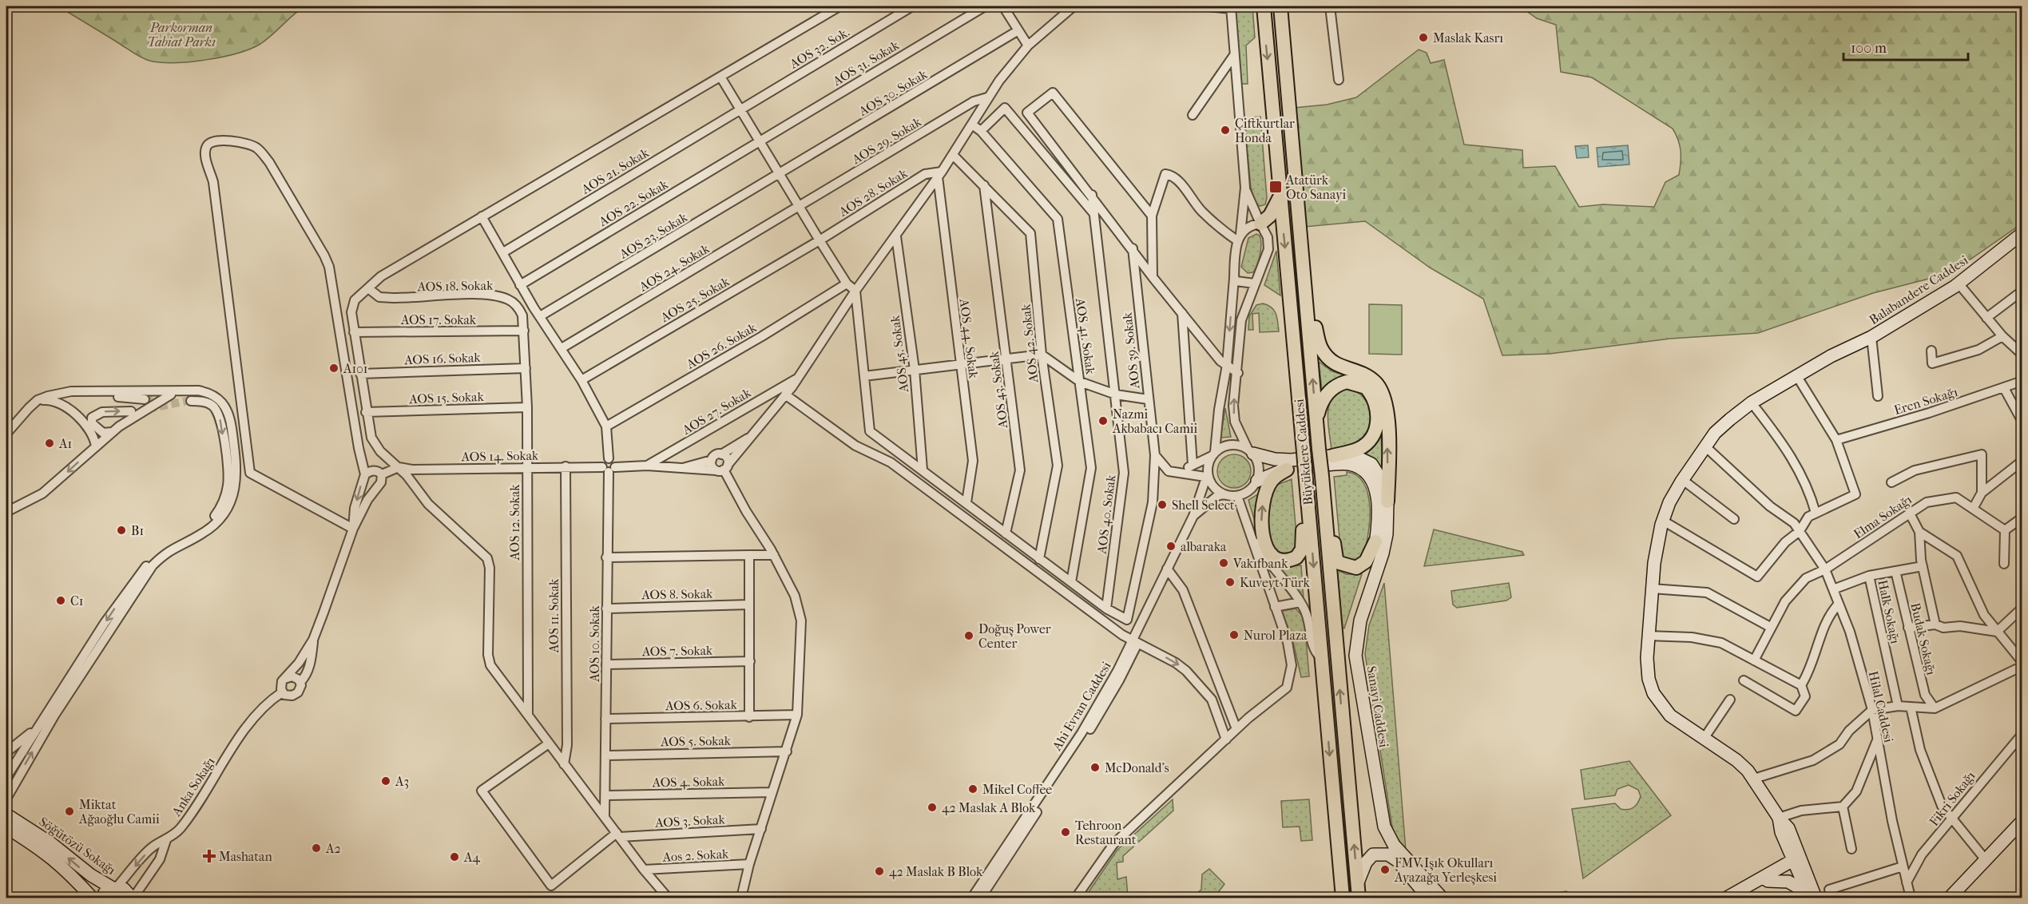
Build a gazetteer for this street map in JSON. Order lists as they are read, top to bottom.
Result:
{
  "streets": {
    "main road": ["Büyükdere Caddesi"],
    "street": [
      "AOS 32. Sok.",
      "AOS 31. Sokak",
      "AOS 30. Sokak",
      "AOS 29. Sokak",
      "AOS 21. Sokak",
      "AOS 28. Sokak",
      "AOS 22. Sokak",
      "AOS 23. Sokak",
      "AOS 24. Sokak",
      "AOS 18. Sokak",
      "Balabandere Caddesi",
      "AOS 25. Sokak",
      "AOS 17. Sokak",
      "AOS 41. Sokak",
      "AOS 44. Sokak",
      "AOS 42. Sokak",
      "AOS 26. Sokak",
      "AOS 39. Sokak",
      "AOS 45. Sokak",
      "AOS 16. Sokak",
      "AOS 43. Sokak",
      "AOS 15. Sokak",
      "Eren Sokağı",
      "AOS 27. Sokak",
      "AOS 14. Sokak",
      "AOS 40. Sokak",
      "Elma Sokağı",
      "AOS 12. Sokak",
      "AOS 8. Sokak",
      "Halk Sokağı",
      "AOS 11. Sokak",
      "Budak Sokağı",
      "AOS 10. Sokak",
      "AOS 7. Sokak",
      "AOS 6. Sokak",
      "Ahi Evran Caddesi",
      "Sanayi Caddesi",
      "Hilal Caddesi",
      "AOS 5. Sokak",
      "AOS 4. Sokak",
      "Anka Sokağı",
      "Fikri Sokağı",
      "AOS 3. Sokak",
      "Söğütözü Sokağı",
      "Aos 2. Sokak"
    ]
  },
  "crossings": [
    ["AOS 32. Sok.", "AOS 21. Sokak"],
    ["AOS 31. Sokak", "AOS 22. Sokak"],
    ["AOS 30. Sokak", "AOS 23. Sokak"],
    ["AOS 29. Sokak", "AOS 24. Sokak"],
    ["AOS 28. Sokak", "AOS 25. Sokak"],
    ["AOS 28. Sokak", "AOS 44. Sokak"],
    ["AOS 18. Sokak", "AOS 17. Sokak"],
    ["AOS 18. Sokak", "AOS 12. Sokak"],
    ["AOS 17. Sokak", "AOS 12. Sokak"],
    ["AOS 42. Sokak", "AOS 43. Sokak"],
    ["AOS 39. Sokak", "AOS 40. Sokak"],
    ["AOS 16. Sokak", "AOS 12. Sokak"],
    ["AOS 15. Sokak", "AOS 12. Sokak"],
    ["AOS 27. Sokak", "AOS 14. Sokak"],
    ["AOS 14. Sokak", "AOS 12. Sokak"],
    ["AOS 14. Sokak", "AOS 11. Sokak"],
    ["AOS 14. Sokak", "AOS 10. Sokak"],
    ["Elma Sokağı", "Hilal Caddesi"],
    ["AOS 8. Sokak", "AOS 10. Sokak"],
    ["Halk Sokağı", "Budak Sokağı"],
    ["AOS 10. Sokak", "AOS 7. Sokak"],
    ["AOS 10. Sokak", "AOS 6. Sokak"],
    ["AOS 10. Sokak", "AOS 5. Sokak"],
    ["AOS 10. Sokak", "AOS 4. Sokak"],
    ["Hilal Caddesi", "Fikri Sokağı"],
    ["Anka Sokağı", "Söğütözü Sokağı"]
  ],
  "parks": ["Parkorman Tabiat Parkı"],
  "places": {
    "other": [
      "Maslak Kasrı",
      "Çiftkurtlar Honda",
      "A101",
      "Nazmi Akbabacı Camii",
      "A1",
      "Shell Select",
      "B1",
      "albaraka",
      "Vakıfbank",
      "Kuveyt Türk",
      "C1",
      "Nurol Plaza",
      "Doğuş Power Center",
      "McDonald's",
      "A3",
      "Mikel Coffee",
      "42 Maslak A Blok",
      "Miktat Ağaoğlu Camii",
      "Tehroon Restaurant",
      "A2",
      "A4",
      "FMV Işık Okulları Ayazağa Yerleşkesi",
      "42 Maslak B Blok"
    ],
    "transit": ["Atatürk Oto Sanayi"],
    "health": ["Mashatan"]
  },
  "scale_bar": "100 m"
}
